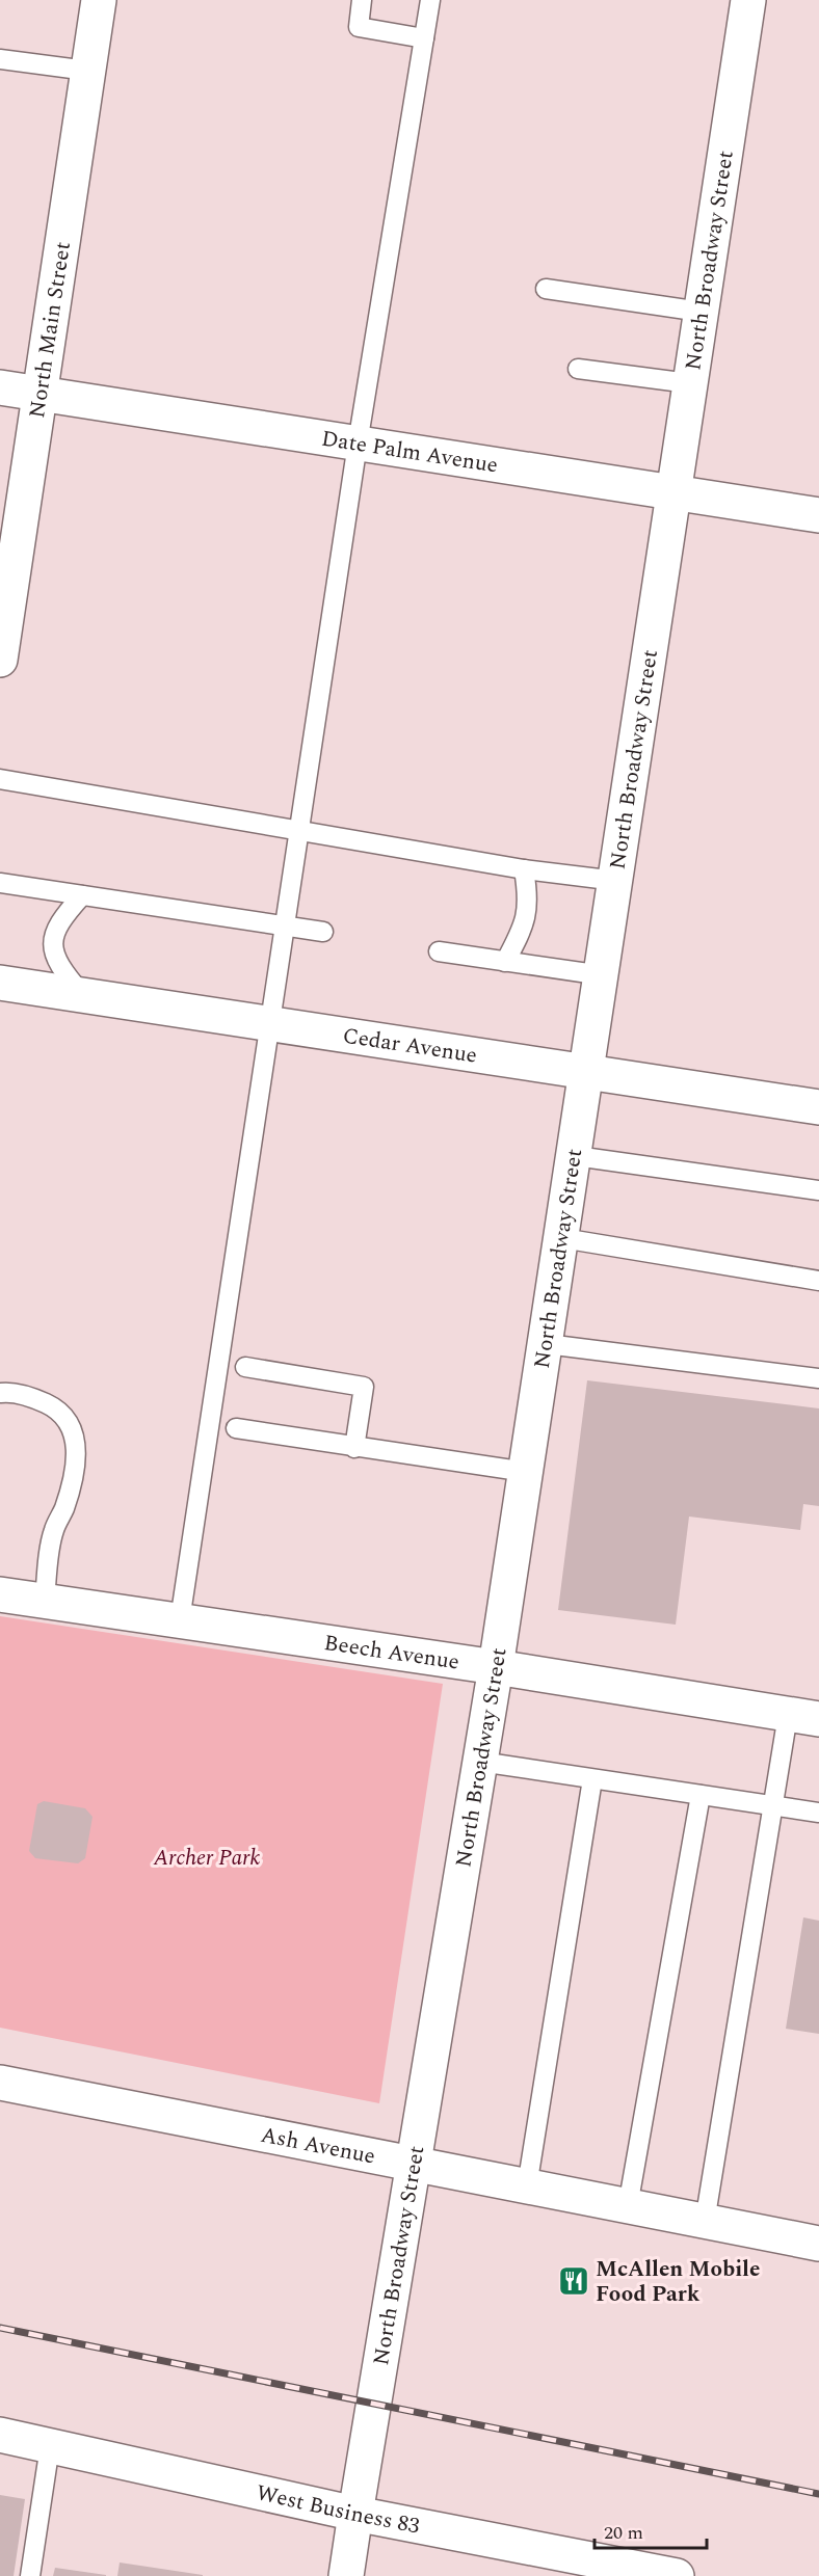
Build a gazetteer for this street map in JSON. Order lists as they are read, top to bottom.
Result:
{
  "streets": {
    "street": [
      "North Broadway Street",
      "North Main Street",
      "Date Palm Avenue",
      "Cedar Avenue",
      "Beech Avenue",
      "Ash Avenue",
      "West Business 83"
    ]
  },
  "crossings": [
    ["North Broadway Street", "Date Palm Avenue"],
    ["North Broadway Street", "Cedar Avenue"],
    ["North Broadway Street", "Beech Avenue"],
    ["North Broadway Street", "Ash Avenue"],
    ["North Broadway Street", "West Business 83"],
    ["North Main Street", "Date Palm Avenue"]
  ],
  "parks": ["Archer Park"],
  "places": {
    "restaurant": ["McAllen Mobile Food Park"]
  },
  "scale_bar": "20 m"
}
